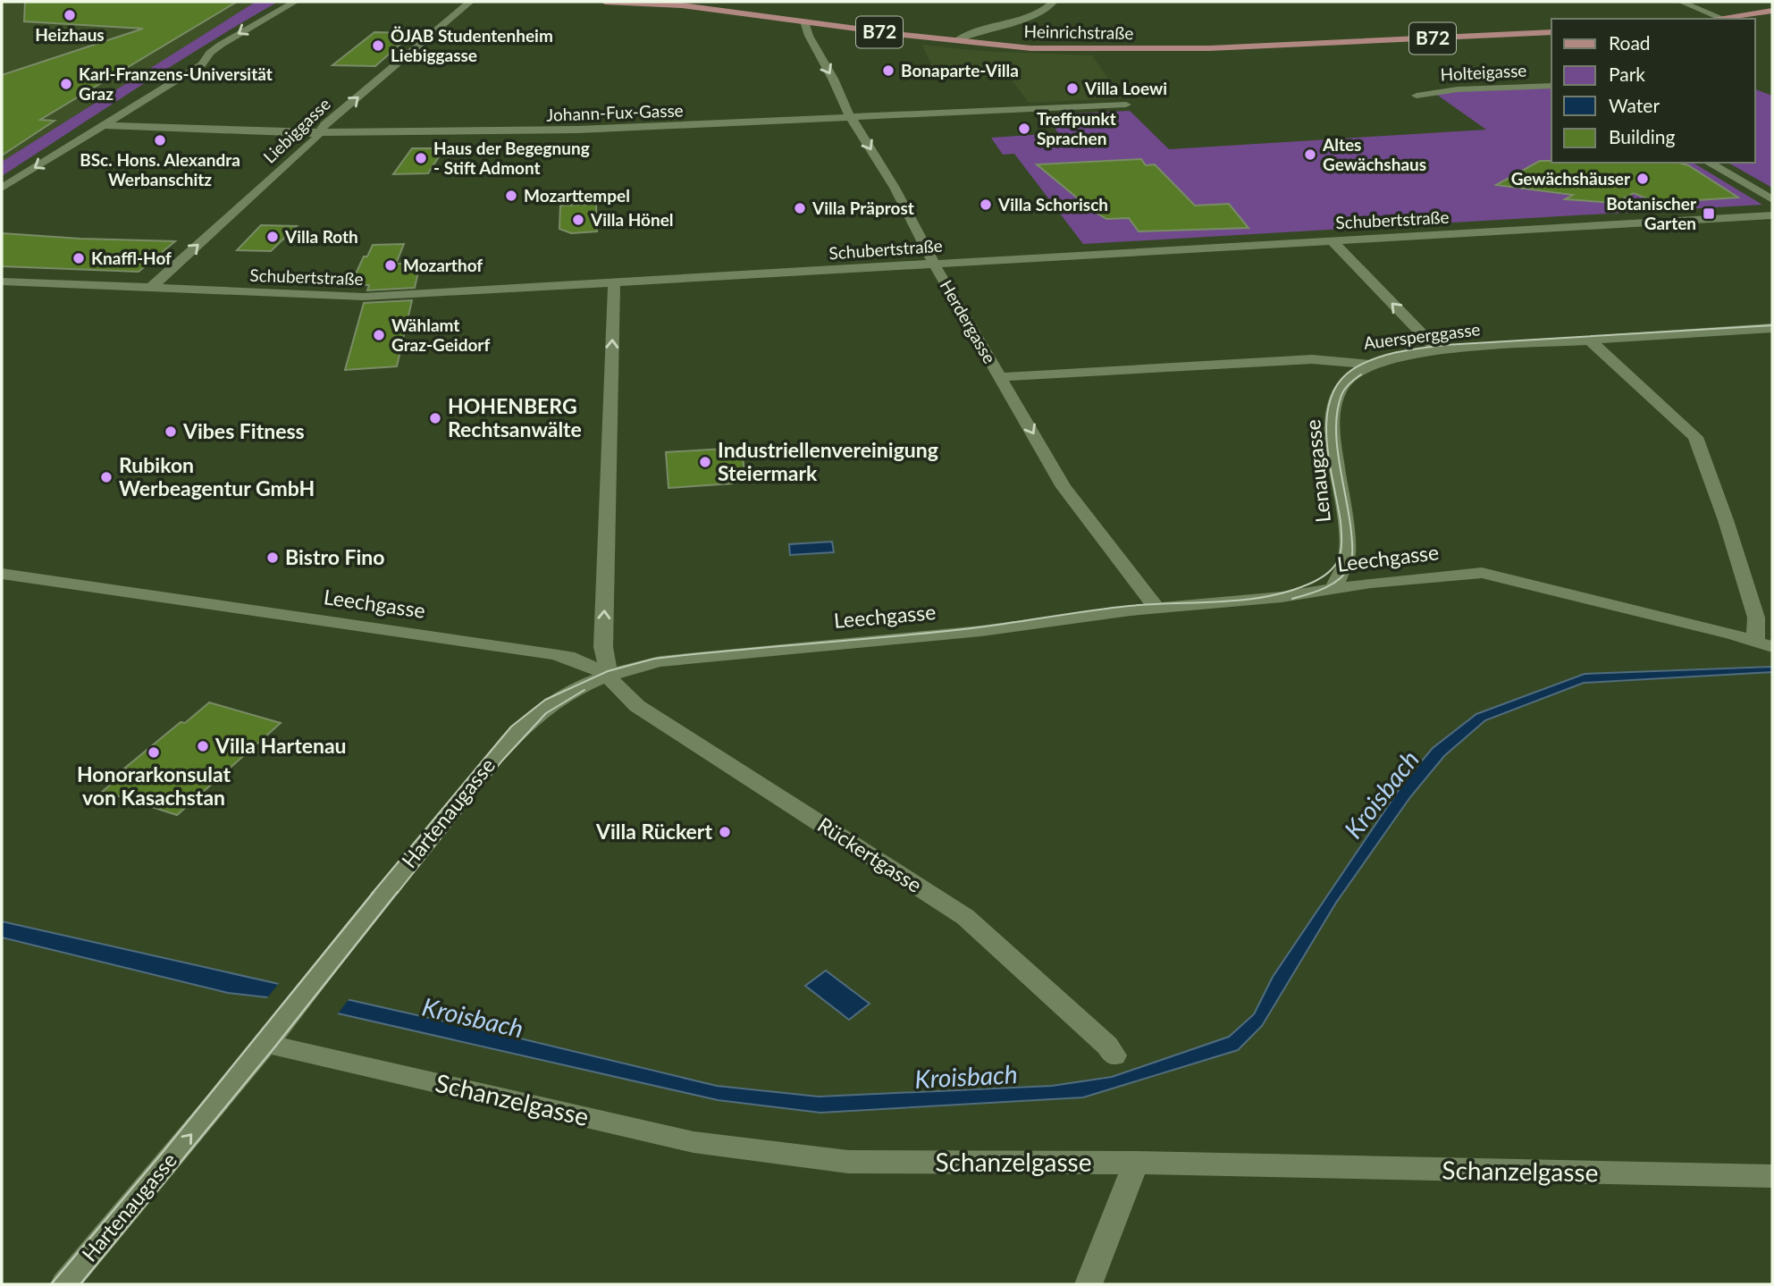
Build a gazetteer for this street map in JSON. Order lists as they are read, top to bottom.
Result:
{
  "streets": {
    "main road": ["B72", "Heinrichstraße"],
    "street": [
      "Holteigasse",
      "Johann-Fux-Gasse",
      "Liebiggasse",
      "Schubertstraße",
      "Herdergasse",
      "Auersperggasse",
      "Lenaugasse",
      "Leechgasse",
      "Hartenaugasse",
      "Rückertgasse",
      "Schanzelgasse"
    ]
  },
  "crossings": [
    ["Heinrichstraße", "Herdergasse"],
    ["Johann-Fux-Gasse", "Liebiggasse"],
    ["Johann-Fux-Gasse", "Herdergasse"],
    ["Liebiggasse", "Schubertstraße"],
    ["Schubertstraße", "Herdergasse"],
    ["Herdergasse", "Auersperggasse"],
    ["Herdergasse", "Leechgasse"],
    ["Auersperggasse", "Lenaugasse"],
    ["Lenaugasse", "Leechgasse"],
    ["Leechgasse", "Hartenaugasse"],
    ["Leechgasse", "Rückertgasse"],
    ["Hartenaugasse", "Rückertgasse"],
    ["Hartenaugasse", "Schanzelgasse"]
  ],
  "one_way": ["Herdergasse", "Hartenaugasse"],
  "water": ["Kroisbach"],
  "places": {
    "other": [
      "Heizhaus",
      "ÖJAB Studentenheim Liebiggasse",
      "Bonaparte-Villa",
      "Karl-Franzens-Universität Graz",
      "Villa Loewi",
      "Treffpunkt Sprachen",
      "BSc. Hons. Alexandra Werbanschitz",
      "Altes Gewächshaus",
      "Haus der Begegnung - Stift Admont",
      "Gewächshäuser",
      "Mozarttempel",
      "Villa Schorisch",
      "Villa Präprost",
      "Villa Hönel",
      "Villa Roth",
      "Knaffl-Hof",
      "Mozarthof",
      "Wählamt Graz-Geidorf",
      "HOHENBERG Rechtsanwälte",
      "Vibes Fitness",
      "Industriellenvereinigung Steiermark",
      "Rubikon Werbeagentur GmbH",
      "Bistro Fino",
      "Villa Hartenau",
      "Honorarkonsulat von Kasachstan",
      "Villa Rückert"
    ],
    "transit": ["Botanischer Garten"]
  },
  "legend": [
    "Road",
    "Park",
    "Water",
    "Building"
  ]
}
